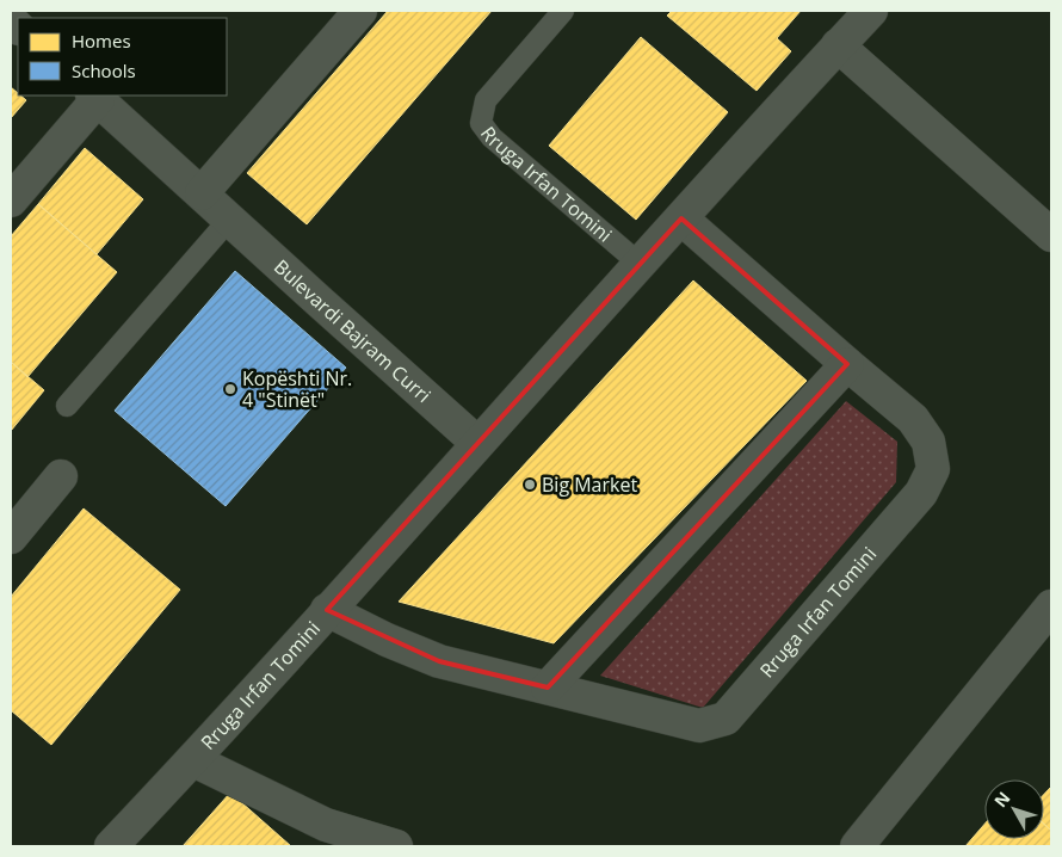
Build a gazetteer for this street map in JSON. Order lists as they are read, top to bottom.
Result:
{
  "streets": {
    "street": ["Rruga Irfan Tomini", "Bulevardi Bajram Curri"]
  },
  "crossings": [
    ["Rruga Irfan Tomini", "Bulevardi Bajram Curri"]
  ],
  "places": ["Kopështi Nr. 4 \"Stinët\"", "Big Market"],
  "legend": ["Homes", "Schools"],
  "north": "top left"
}
